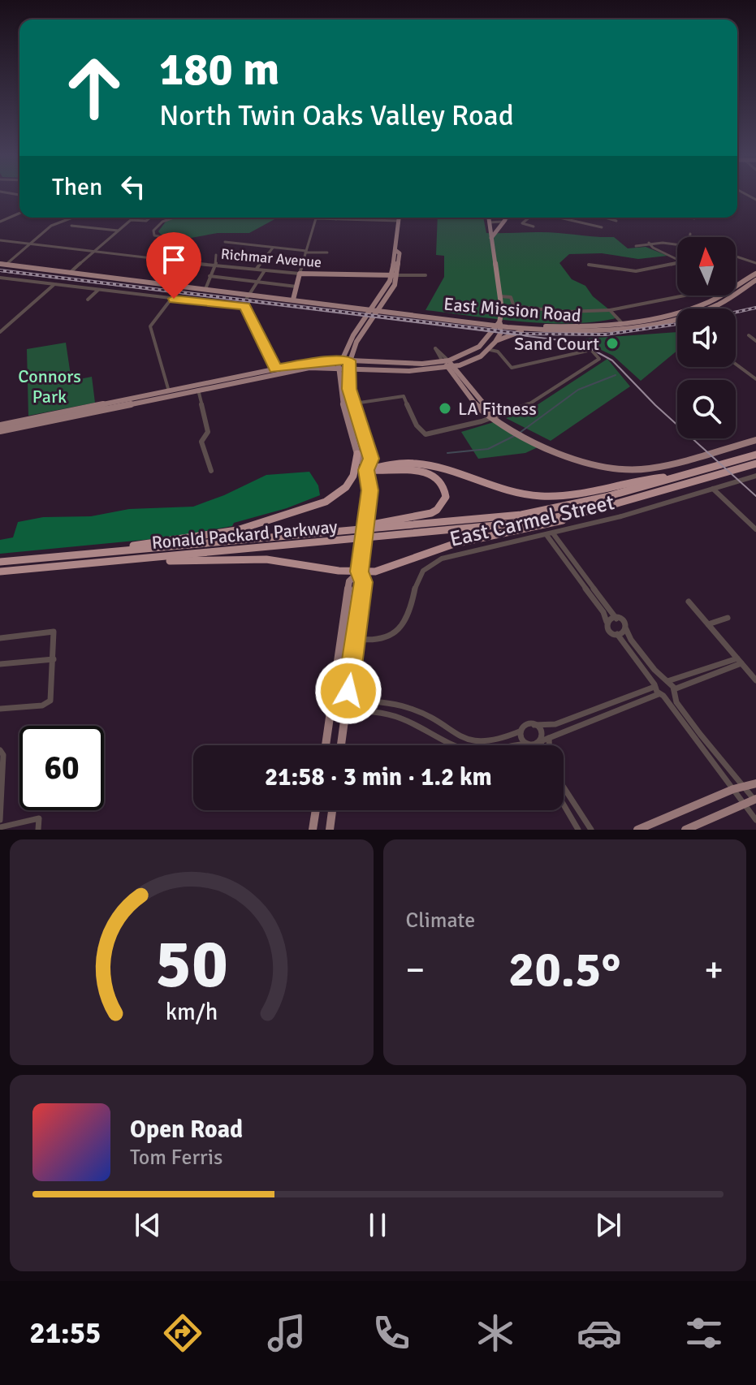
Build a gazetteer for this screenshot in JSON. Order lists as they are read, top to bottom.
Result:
{
  "streets": {
    "highway": ["Ronald Packard Parkway"],
    "main road": ["Richmar Avenue", "East Mission Road"],
    "street": ["East Carmel Street"]
  },
  "parks": ["Connors Park"],
  "places": ["Sand Court", "LA Fitness"],
  "north": "top",
  "page": {
    "turn": ["180 m", "North Twin Oaks Valley Road"],
    "then": "Then",
    "limit": "60",
    "trip": "21:58 · 3 min · 1.2 km",
    "tile": "Climate",
    "heat": ["−", "20.5°", "+"],
    "song": ["Open Road", "Tom Ferris"],
    "tabs": "21:55",
    "gauge": ["50", "km/h"]
  }
}
